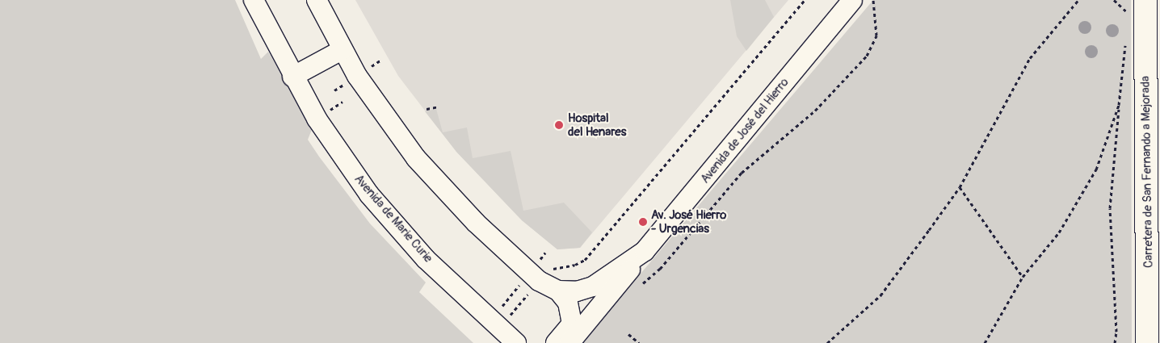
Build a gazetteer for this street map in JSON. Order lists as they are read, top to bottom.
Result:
{
  "streets": {
    "street": ["Avenida de José del Hierro", "Carretera de San Fernando a Mejorada", "Avenida de Marie Curie"]
  },
  "places": ["Hospital del Henares", "Av. José Hierro - Urgencias"]
}
